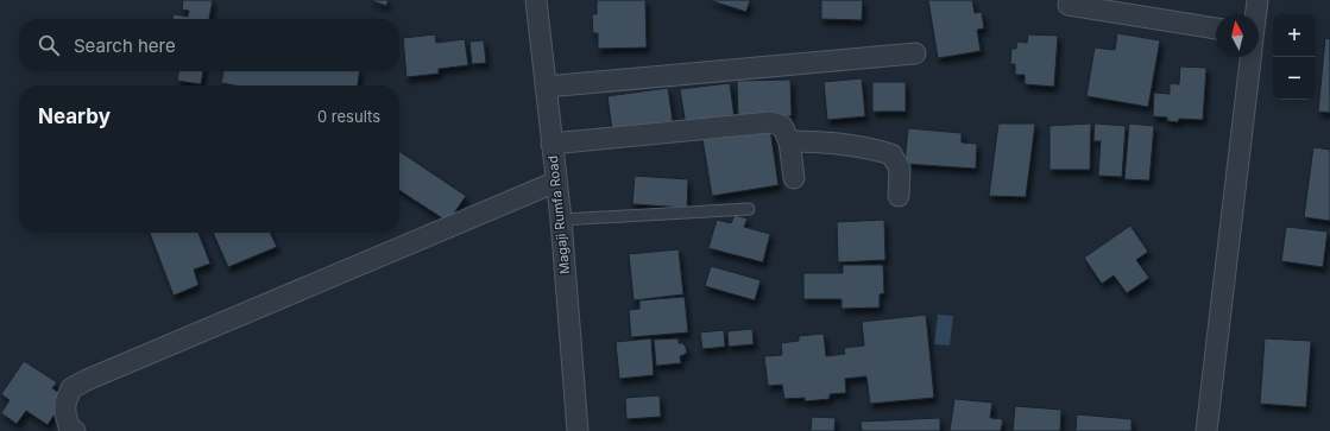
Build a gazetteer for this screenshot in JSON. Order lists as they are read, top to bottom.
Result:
{
  "streets": {
    "street": ["Magaji Rumfa Road"]
  },
  "north": "top",
  "page": {
    "map_buttons": ["+", "−"],
    "search": "Search here",
    "heading": ["Nearby", "0 results"]
  }
}
